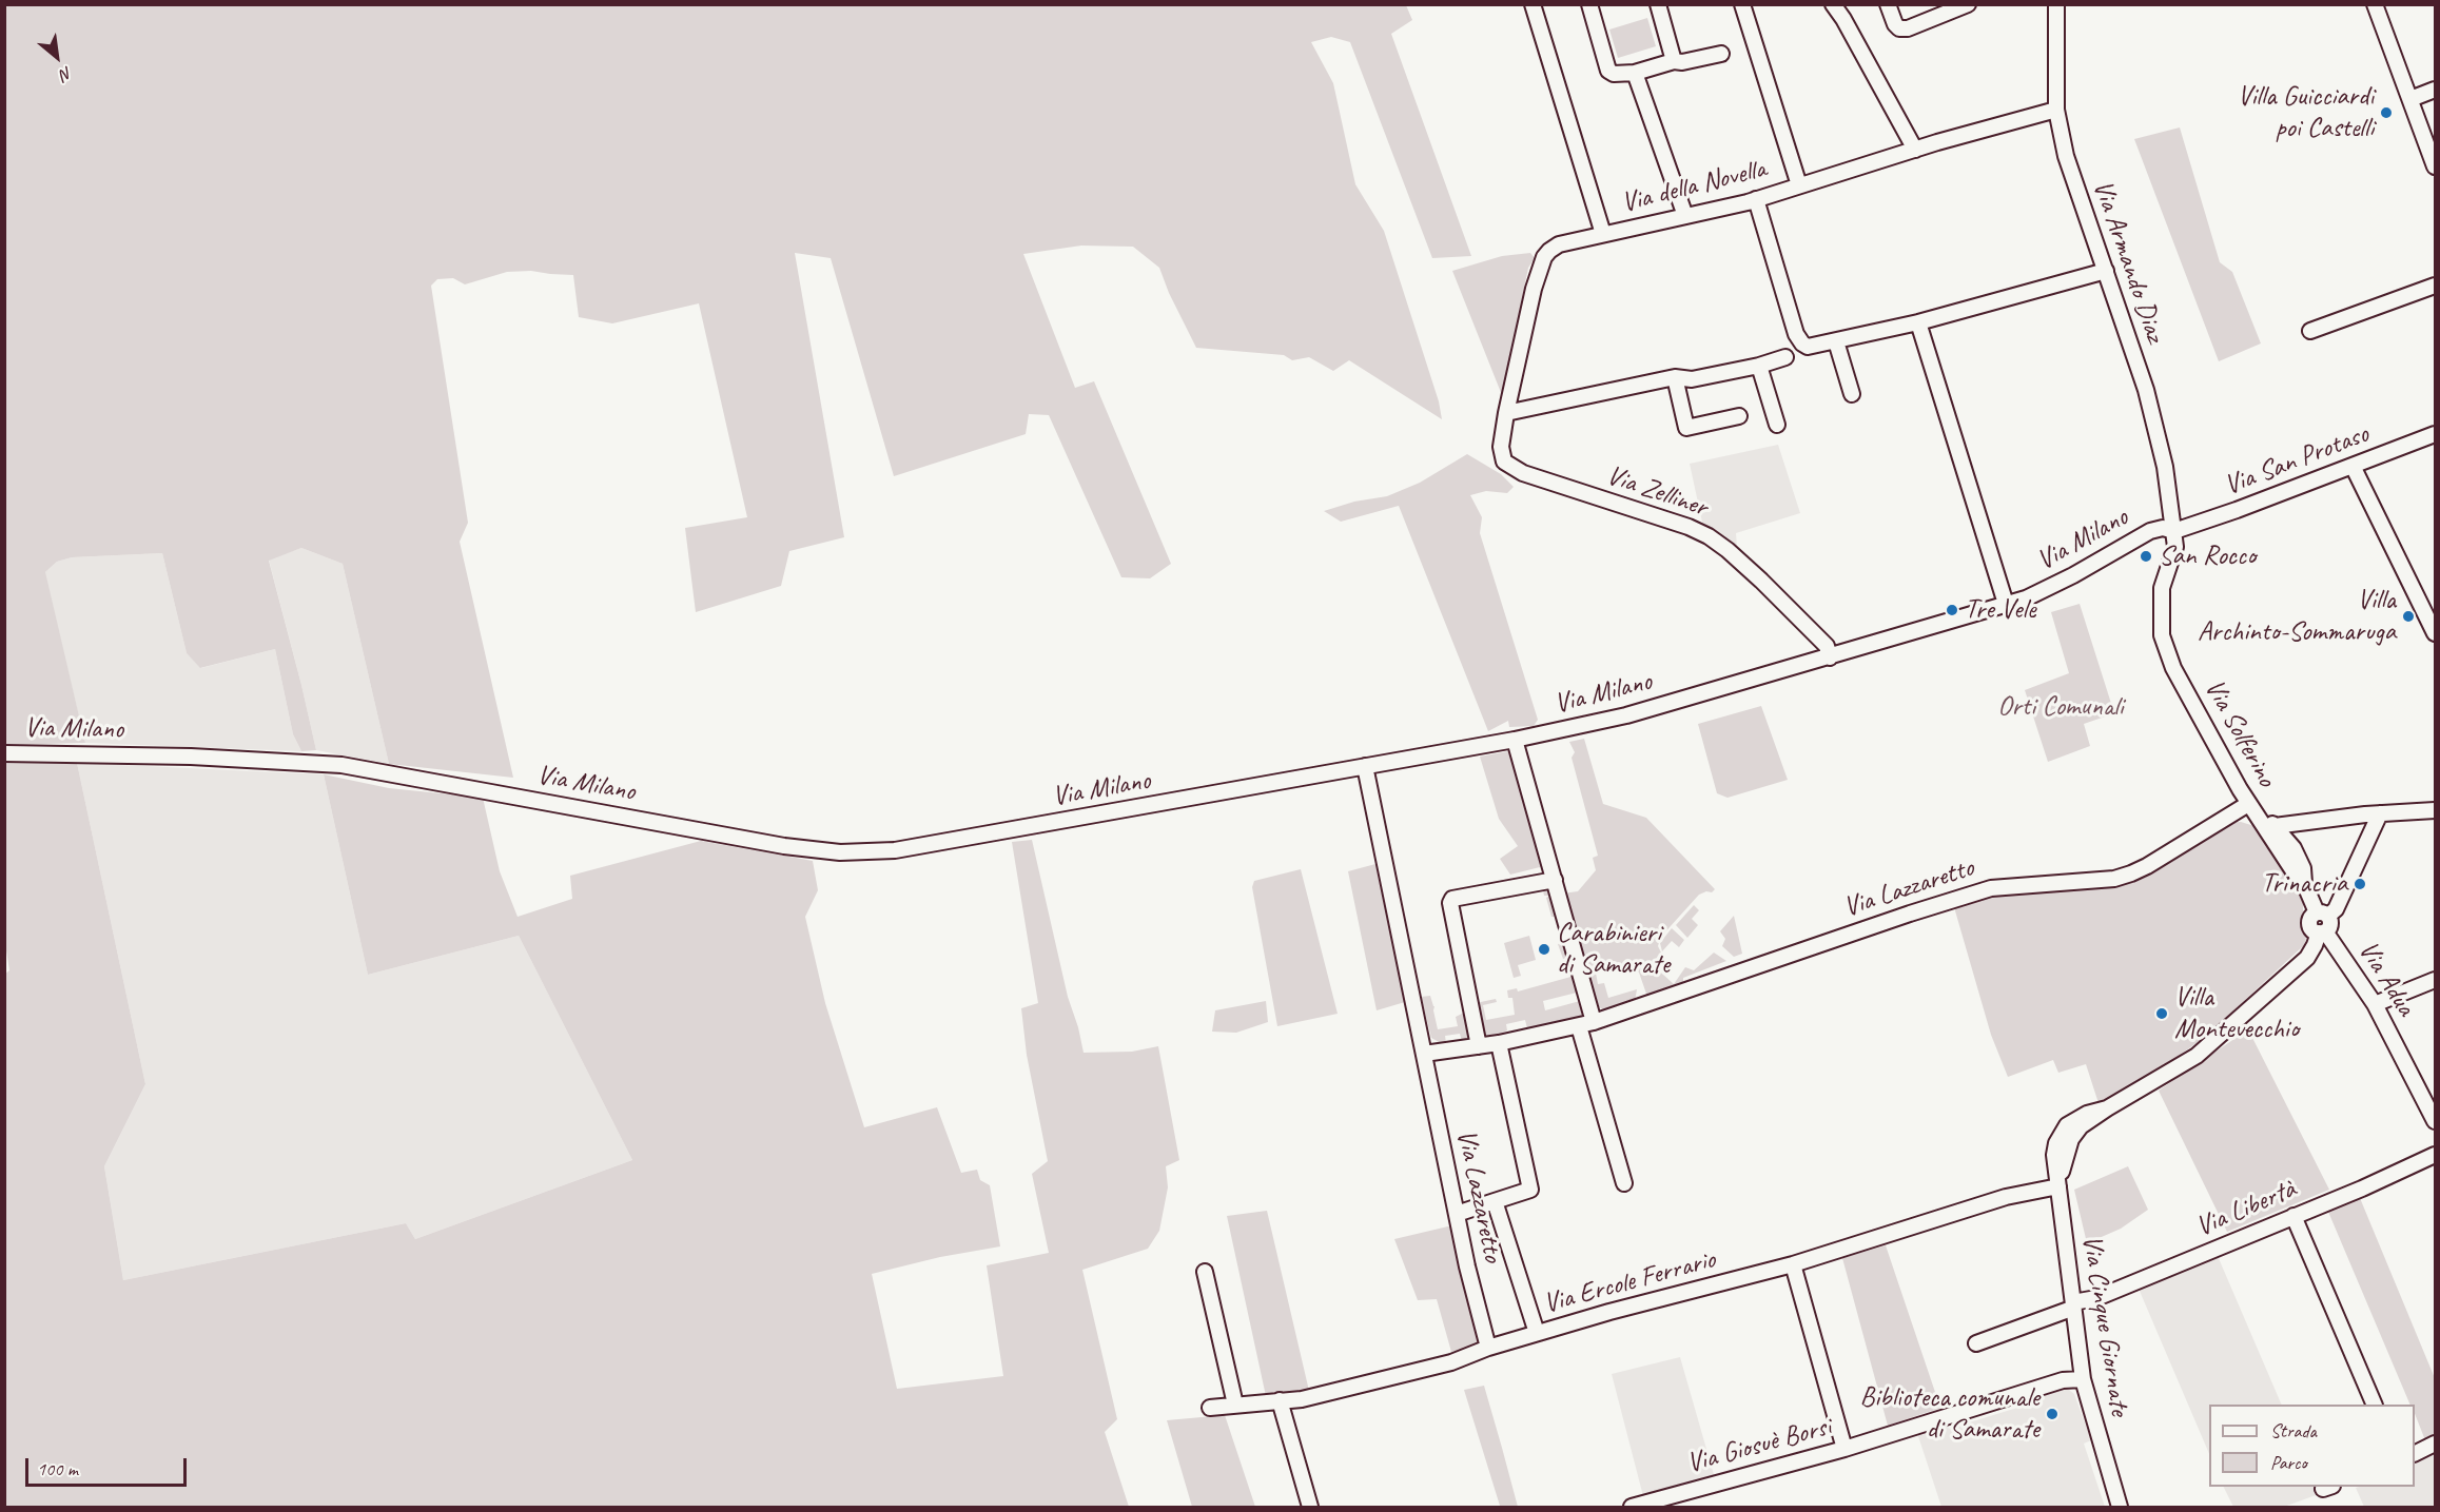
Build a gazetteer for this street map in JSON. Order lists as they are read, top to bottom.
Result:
{
  "streets": {
    "street": [
      "Via della Novella",
      "Via Armando Diaz",
      "Via San Protaso",
      "Via Zelliner",
      "Via Milano",
      "Via Solferino",
      "Via Lazzaretto",
      "Via Adua",
      "Via Libertà",
      "Via Ercole Ferrario",
      "Via Cinque Giornate",
      "Via Giosuè Borsi"
    ]
  },
  "crossings": [
    ["Via della Novella", "Via Armando Diaz"],
    ["Via della Novella", "Via Zelliner"],
    ["Via Armando Diaz", "Via San Protaso"],
    ["Via Armando Diaz", "Via Milano"],
    ["Via Armando Diaz", "Via Solferino"],
    ["Via San Protaso", "Via Milano"],
    ["Via San Protaso", "Via Solferino"],
    ["Via Zelliner", "Via Milano"],
    ["Via Milano", "Via Solferino"],
    ["Via Milano", "Via Lazzaretto"],
    ["Via Solferino", "Via Lazzaretto"],
    ["Via Solferino", "Via Cinque Giornate"],
    ["Via Lazzaretto", "Via Ercole Ferrario"],
    ["Via Adua", "Via Cinque Giornate"],
    ["Via Libertà", "Via Cinque Giornate"],
    ["Via Ercole Ferrario", "Via Cinque Giornate"],
    ["Via Cinque Giornate", "Via Giosuè Borsi"]
  ],
  "parks": ["Orti Comunali"],
  "places": [
    "Villa Guicciardi poi Castelli",
    "San Rocco",
    "Tre Vele",
    "Villa Archinto-Sommaruga",
    "Trinacria",
    "Carabinieri di Samarate",
    "Villa Montevecchio",
    "Biblioteca comunale di Samarate"
  ],
  "legend": ["Strada", "Parco"],
  "scale_bar": "100 m",
  "north": "bottom right"
}
